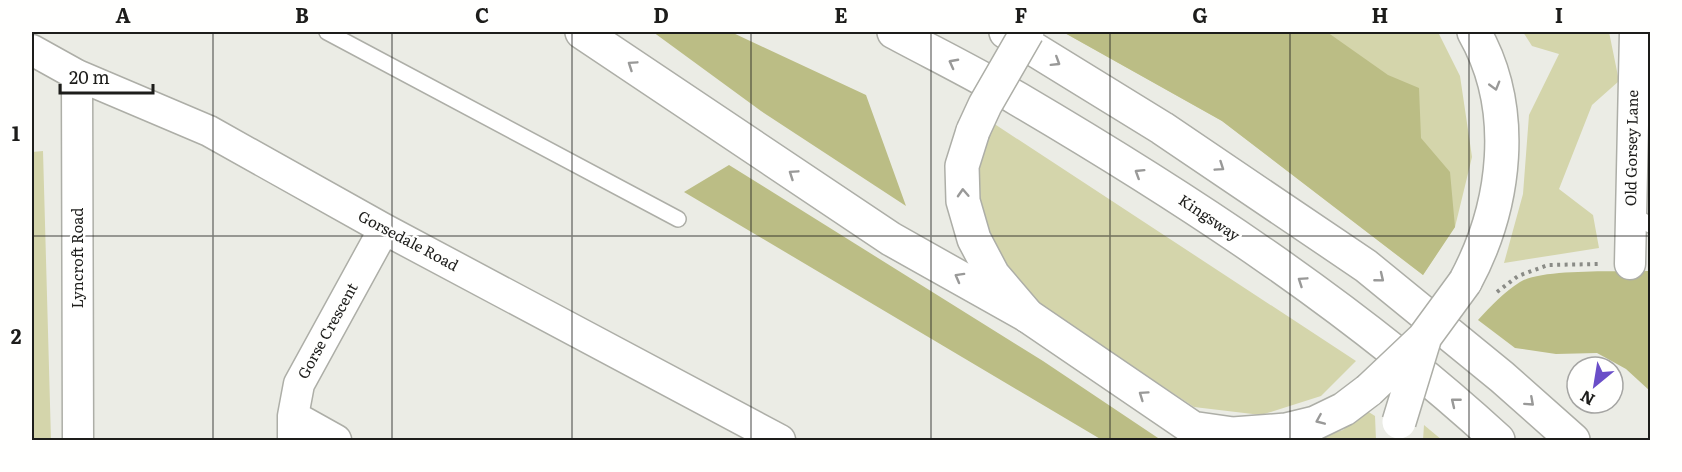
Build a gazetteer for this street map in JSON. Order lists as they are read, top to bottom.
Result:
{
  "streets": {
    "main road": ["Kingsway"],
    "street": [
      "Old Gorsey Lane",
      "Gorsedale Road",
      "Lyncroft Road",
      "Gorse Crescent"
    ]
  },
  "crossings": [
    ["Gorsedale Road", "Lyncroft Road"],
    ["Gorsedale Road", "Gorse Crescent"]
  ],
  "scale_bar": "20 m",
  "north": "bottom left",
  "grid": {
    "columns": [
      "A",
      "B",
      "C",
      "D",
      "E",
      "F",
      "G",
      "H",
      "I"
    ],
    "rows": ["1", "2"]
  }
}
